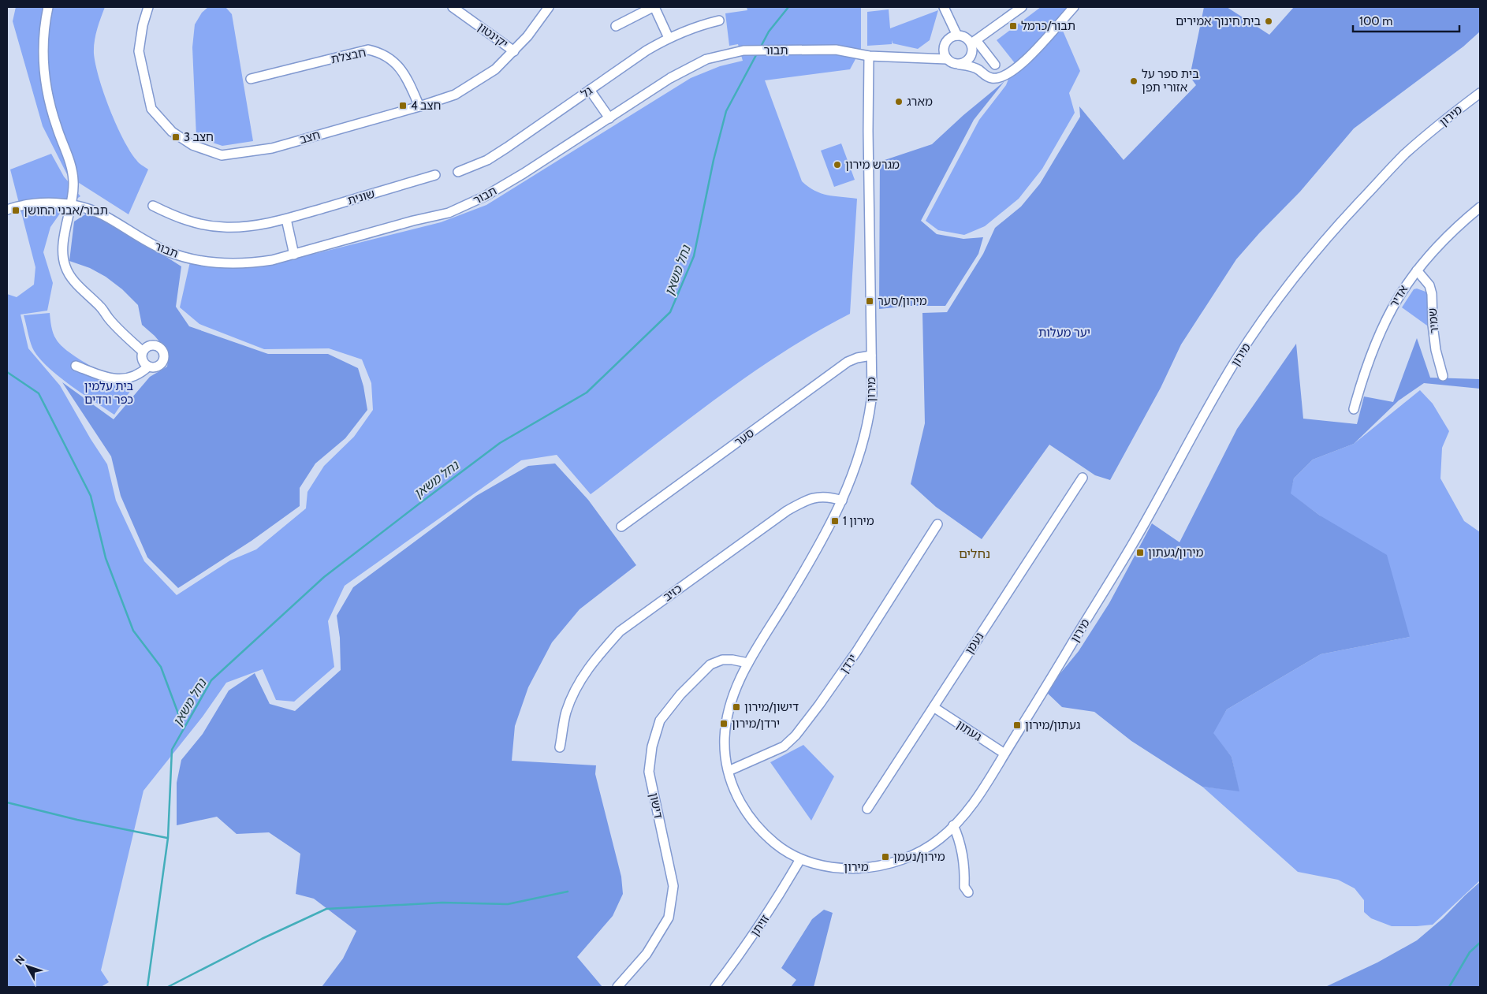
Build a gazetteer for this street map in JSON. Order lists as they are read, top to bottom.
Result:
{
  "streets": {
    "street": [
      "יקינטון",
      "תבור",
      "חבצלת",
      "גל",
      "מירון",
      "חצב",
      "שונית",
      "אדיר",
      "שמיר",
      "סער",
      "כזיב",
      "נעמן",
      "ירדן",
      "געתון",
      "דישון",
      "זויתן"
    ]
  },
  "crossings": [
    ["יקינטון", "חצב"],
    ["תבור", "מירון"],
    ["חבצלת", "חצב"],
    ["מירון", "סער"],
    ["מירון", "כזיב"],
    ["מירון", "ירדן"],
    ["מירון", "געתון"],
    ["מירון", "דישון"],
    ["מירון", "זויתן"],
    ["אדיר", "שמיר"],
    ["נעמן", "געתון"]
  ],
  "districts": ["נחלים"],
  "water": ["נחל משאן"],
  "parks": ["יער מעלות", "בית עלמין כפר ורדים"],
  "places": {
    "other": [
      "בית חינוך אמירים",
      "בית ספר על אזורי תפן",
      "מארג",
      "מגרש מירון"
    ],
    "transit": [
      "תבור/כרמל",
      "חצב 4",
      "חצב 3",
      "תבור/אבני החושן",
      "מירון/סער",
      "מירון 1",
      "מירון/געתון",
      "דישון/מירון",
      "ירדן/מירון",
      "געתון/מירון",
      "מירון/נעמן"
    ]
  },
  "scale_bar": "100 m",
  "north": "top left"
}
